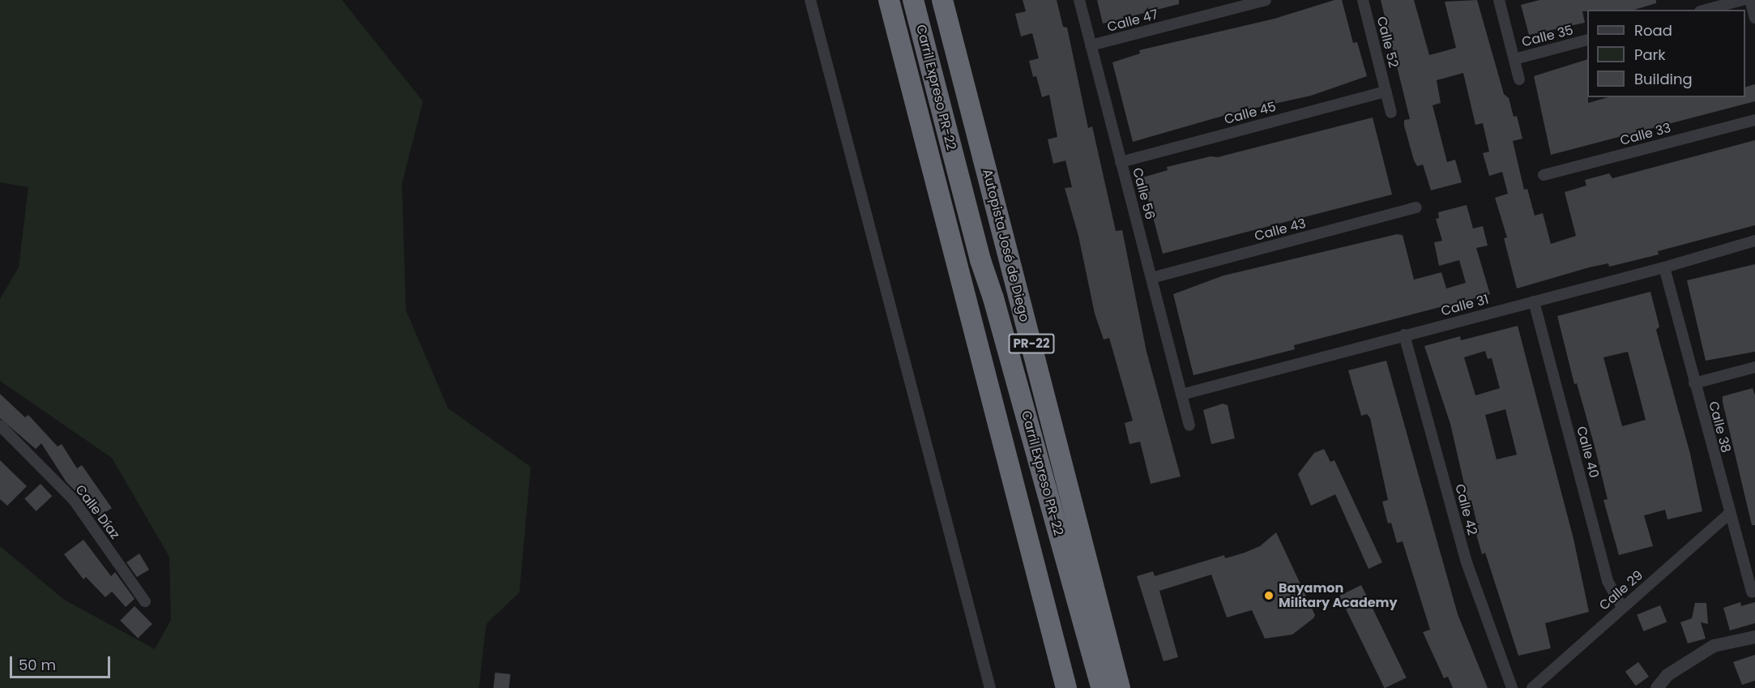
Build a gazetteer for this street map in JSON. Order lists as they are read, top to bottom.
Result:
{
  "streets": {
    "highway": ["Carril Expreso PR-22", "Autopista José de Diego", "PR-22"],
    "street": [
      "Calle 47",
      "Calle 35",
      "Calle 52",
      "Calle 45",
      "Calle 33",
      "Calle 56",
      "Calle 43",
      "Calle 31",
      "Calle 38",
      "Calle 40",
      "Calle 42",
      "Calle Díaz",
      "Calle 29"
    ]
  },
  "crossings": [
    ["Calle 47", "Calle 56"],
    ["Calle 52", "Calle 45"],
    ["Calle 45", "Calle 56"],
    ["Calle 56", "Calle 43"],
    ["Calle 56", "Calle 31"],
    ["Calle 31", "Calle 38"],
    ["Calle 31", "Calle 40"],
    ["Calle 31", "Calle 42"],
    ["Calle 38", "Calle 29"],
    ["Calle 40", "Calle 29"]
  ],
  "places": ["Bayamon Military Academy"],
  "legend": ["Road", "Park", "Building"],
  "scale_bar": "50 m"
}
